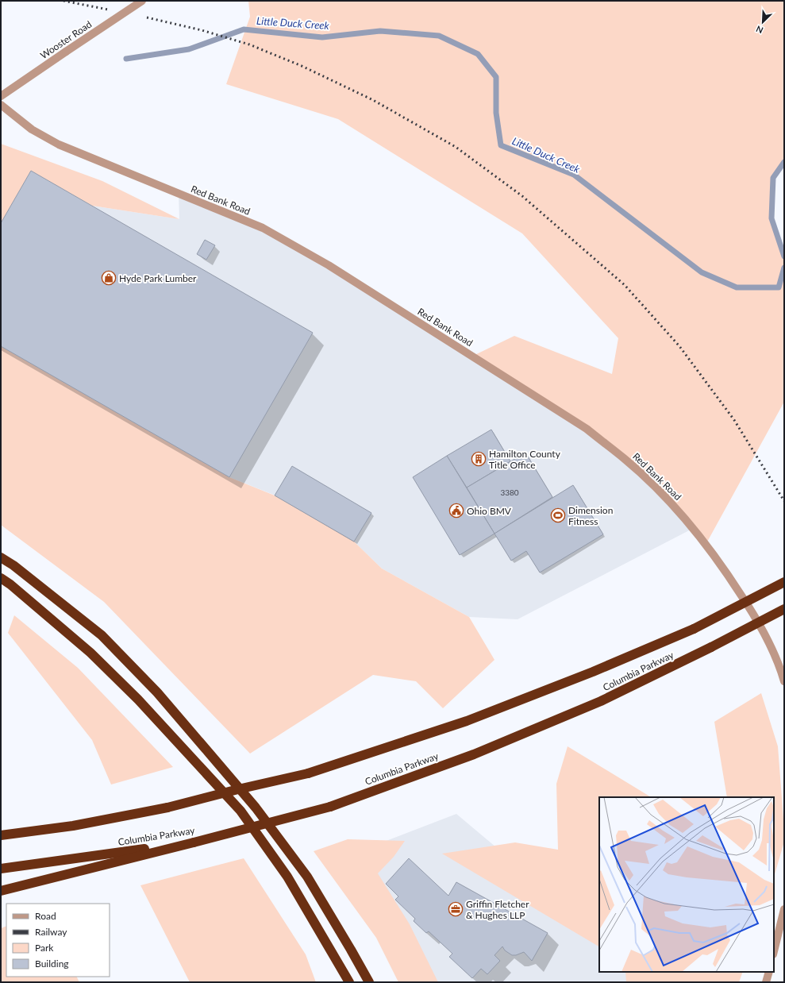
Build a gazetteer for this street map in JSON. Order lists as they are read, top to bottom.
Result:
{
  "streets": {
    "highway": ["Columbia Parkway"],
    "street": ["Wooster Road", "Red Bank Road"]
  },
  "water": ["Little Duck Creek"],
  "places": {
    "shop": ["Hyde Park Lumber"],
    "building": ["Hamilton County Title Office"],
    "public building": ["Ohio BMV"],
    "sports": ["Dimension Fitness"],
    "office": ["Griffin Fletcher & Hughes LLP"]
  },
  "house_numbers": ["3380"],
  "legend": [
    "Road",
    "Railway",
    "Park",
    "Building"
  ],
  "north": "bottom left"
}
